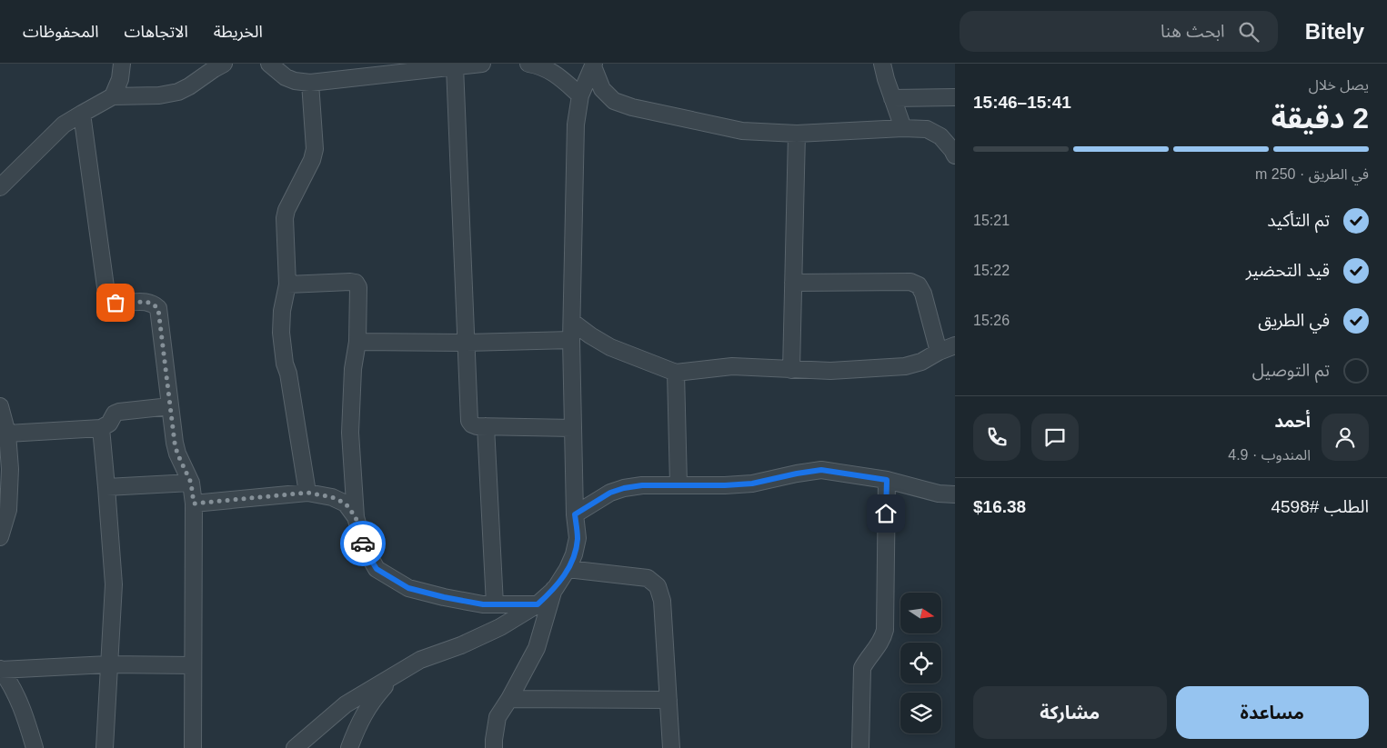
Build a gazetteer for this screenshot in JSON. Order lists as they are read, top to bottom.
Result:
{
  "north": "right",
  "page": {
    "header": "Bitely",
    "search": "ابحث هنا",
    "nav": ["الخريطة", "الاتجاهات", "المحفوظات"],
    "heading": ["2 دقيقة", "يصل خلال", "15:41–15:46"],
    "panel": [
      "أحمد",
      "المندوب · 4.9",
      "الطلب #4598",
      "$16.38"
    ],
    "bar": "في الطريق · 250 m",
    "list": [
      ["تم التأكيد", "15:21"],
      ["قيد التحضير", "15:22"],
      ["في الطريق", "15:26"],
      "تم التوصيل"
    ],
    "buttons": ["مساعدة", "مشاركة"]
  }
}
